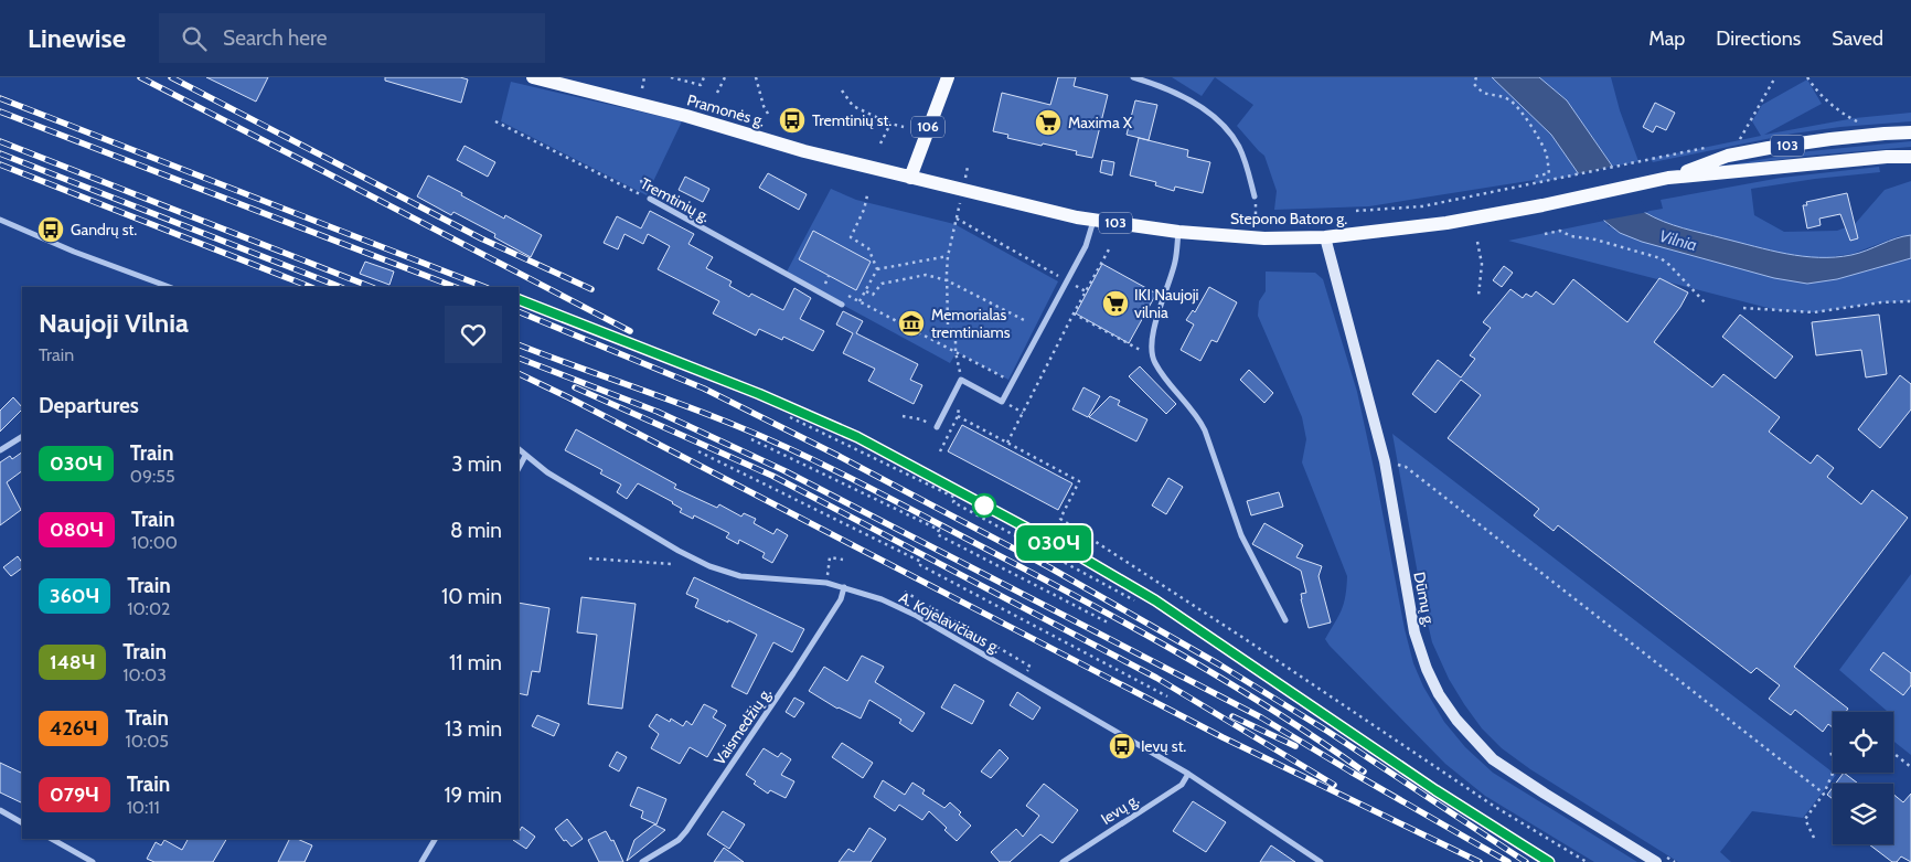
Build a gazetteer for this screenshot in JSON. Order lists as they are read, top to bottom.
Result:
{
  "streets": {
    "main road": [
      "Pramonės g.",
      "106",
      "103",
      "Stepono Batoro g.",
      "Dūmų g."
    ],
    "street": [
      "Tremtinių g.",
      "A. Kojelavičiaus g.",
      "Vaismedžių g.",
      "Ievų g."
    ]
  },
  "crossings": [
    ["Pramonės g.", "106"],
    ["Pramonės g.", "Stepono Batoro g."],
    ["106", "Stepono Batoro g."],
    ["Stepono Batoro g.", "Dūmų g."],
    ["A. Kojelavičiaus g.", "Vaismedžių g."],
    ["A. Kojelavičiaus g.", "Ievų g."]
  ],
  "water": ["Vilnia"],
  "places": {
    "bus stop": ["Tremtinių st.", "Gandrų st.", "Ievų st."],
    "supermarket": ["Maxima X", "IKI Naujoji vilnia"],
    "museum": ["Memorialas tremtiniams"]
  },
  "page": {
    "header": "Linewise",
    "search": "Search here",
    "nav": ["Map", "Directions", "Saved"],
    "on_map": "030Ч",
    "heading": [
      ["Naujoji Vilnia", "Train"],
      "Departures"
    ],
    "list": [
      {
        "mark": "030Ч",
        "name": "Train",
        "note": "09:55",
        "value": "3 min"
      },
      {
        "mark": "080Ч",
        "name": "Train",
        "note": "10:00",
        "value": "8 min"
      },
      {
        "mark": "360Ч",
        "name": "Train",
        "note": "10:02",
        "value": "10 min"
      },
      {
        "mark": "148Ч",
        "name": "Train",
        "note": "10:03",
        "value": "11 min"
      },
      {
        "mark": "426Ч",
        "name": "Train",
        "note": "10:05",
        "value": "13 min"
      },
      {
        "mark": "079Ч",
        "name": "Train",
        "note": "10:11",
        "value": "19 min"
      }
    ]
  }
}
